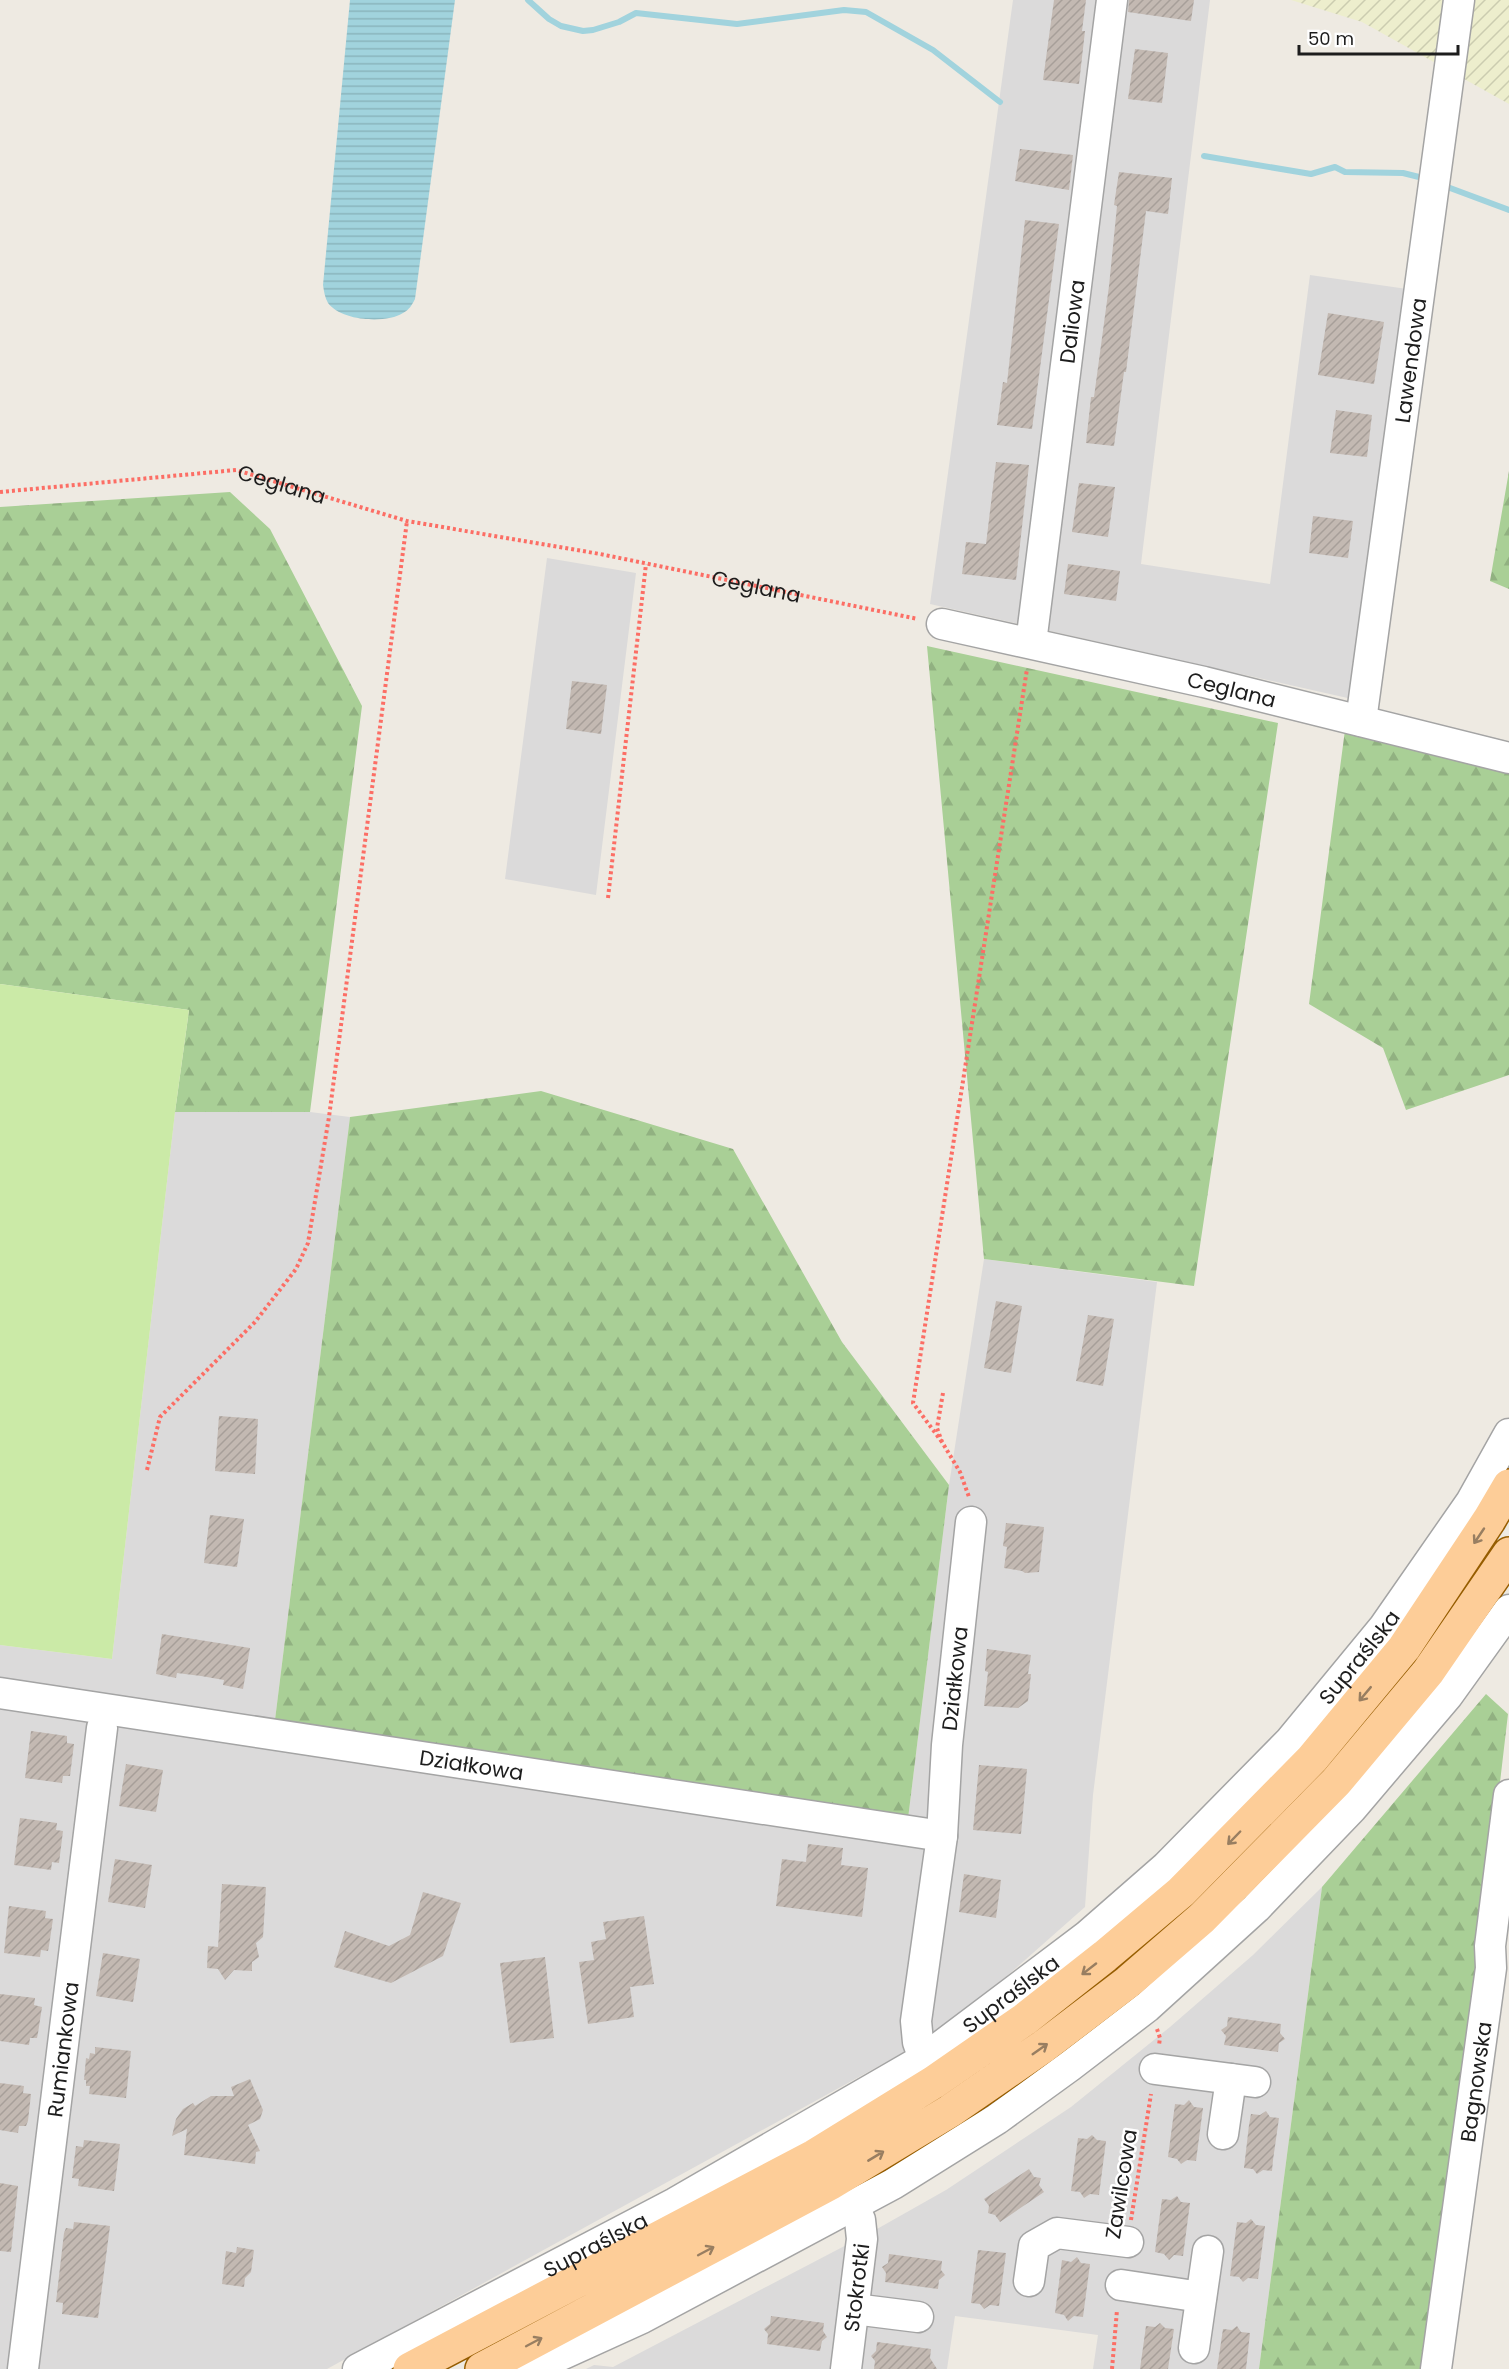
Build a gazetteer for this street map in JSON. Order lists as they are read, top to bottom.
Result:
{
  "streets": {
    "street": [
      "Daliowa",
      "Lawendowa",
      "Ceglana",
      "Supraślska",
      "Działkowa",
      "Rumiankowa",
      "Bagnowska",
      "Stokrotki"
    ],
    "path": ["Zawilcowa"]
  },
  "crossings": [
    ["Daliowa", "Ceglana"],
    ["Lawendowa", "Ceglana"],
    ["Supraślska", "Działkowa"]
  ],
  "scale_bar": "50 m"
}
